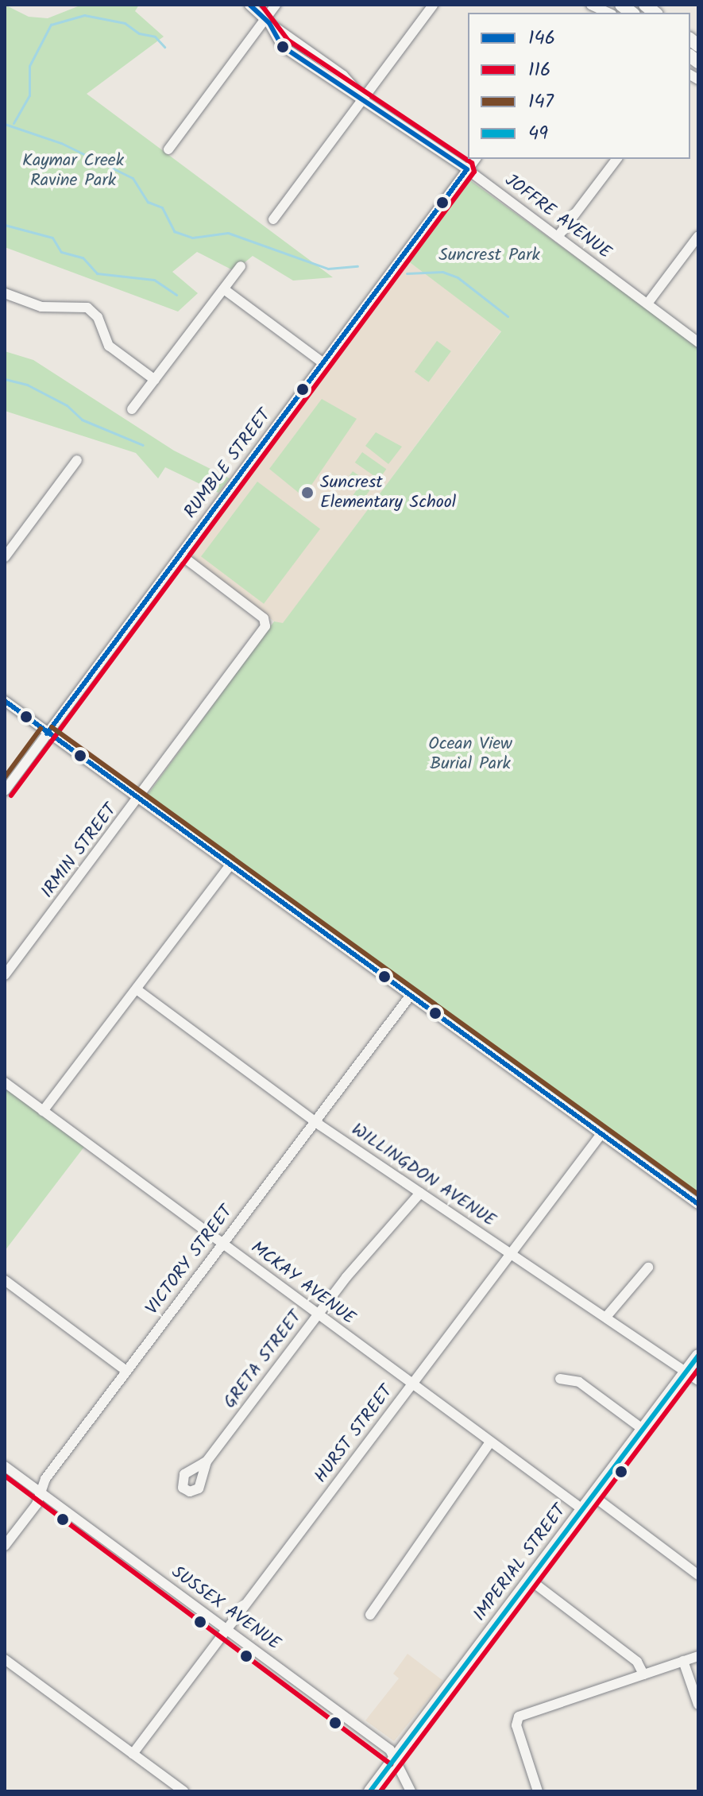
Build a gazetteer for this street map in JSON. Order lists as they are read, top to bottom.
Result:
{
  "streets": {
    "main road": ["IMPERIAL STREET"],
    "street": [
      "JOFFRE AVENUE",
      "RUMBLE STREET",
      "IRMIN STREET",
      "WILLINGDON AVENUE",
      "VICTORY STREET",
      "MCKAY AVENUE",
      "GRETA STREET",
      "HURST STREET",
      "SUSSEX AVENUE"
    ]
  },
  "crossings": [
    ["JOFFRE AVENUE", "RUMBLE STREET"],
    ["RUMBLE STREET", "IRMIN STREET"],
    ["WILLINGDON AVENUE", "VICTORY STREET"],
    ["WILLINGDON AVENUE", "GRETA STREET"],
    ["WILLINGDON AVENUE", "HURST STREET"],
    ["WILLINGDON AVENUE", "IMPERIAL STREET"],
    ["VICTORY STREET", "MCKAY AVENUE"],
    ["VICTORY STREET", "SUSSEX AVENUE"],
    ["MCKAY AVENUE", "GRETA STREET"],
    ["MCKAY AVENUE", "HURST STREET"],
    ["MCKAY AVENUE", "IMPERIAL STREET"],
    ["HURST STREET", "SUSSEX AVENUE"],
    ["IMPERIAL STREET", "SUSSEX AVENUE"]
  ],
  "parks": ["Kaymar Creek Ravine Park", "Suncrest Park", "Ocean View Burial Park"],
  "places": ["Suncrest Elementary School"],
  "lines": [
    "transit line 146",
    "transit line 116",
    "transit line 147",
    "transit line 49"
  ],
  "legend": [
    "146",
    "116",
    "147",
    "49"
  ]
}
